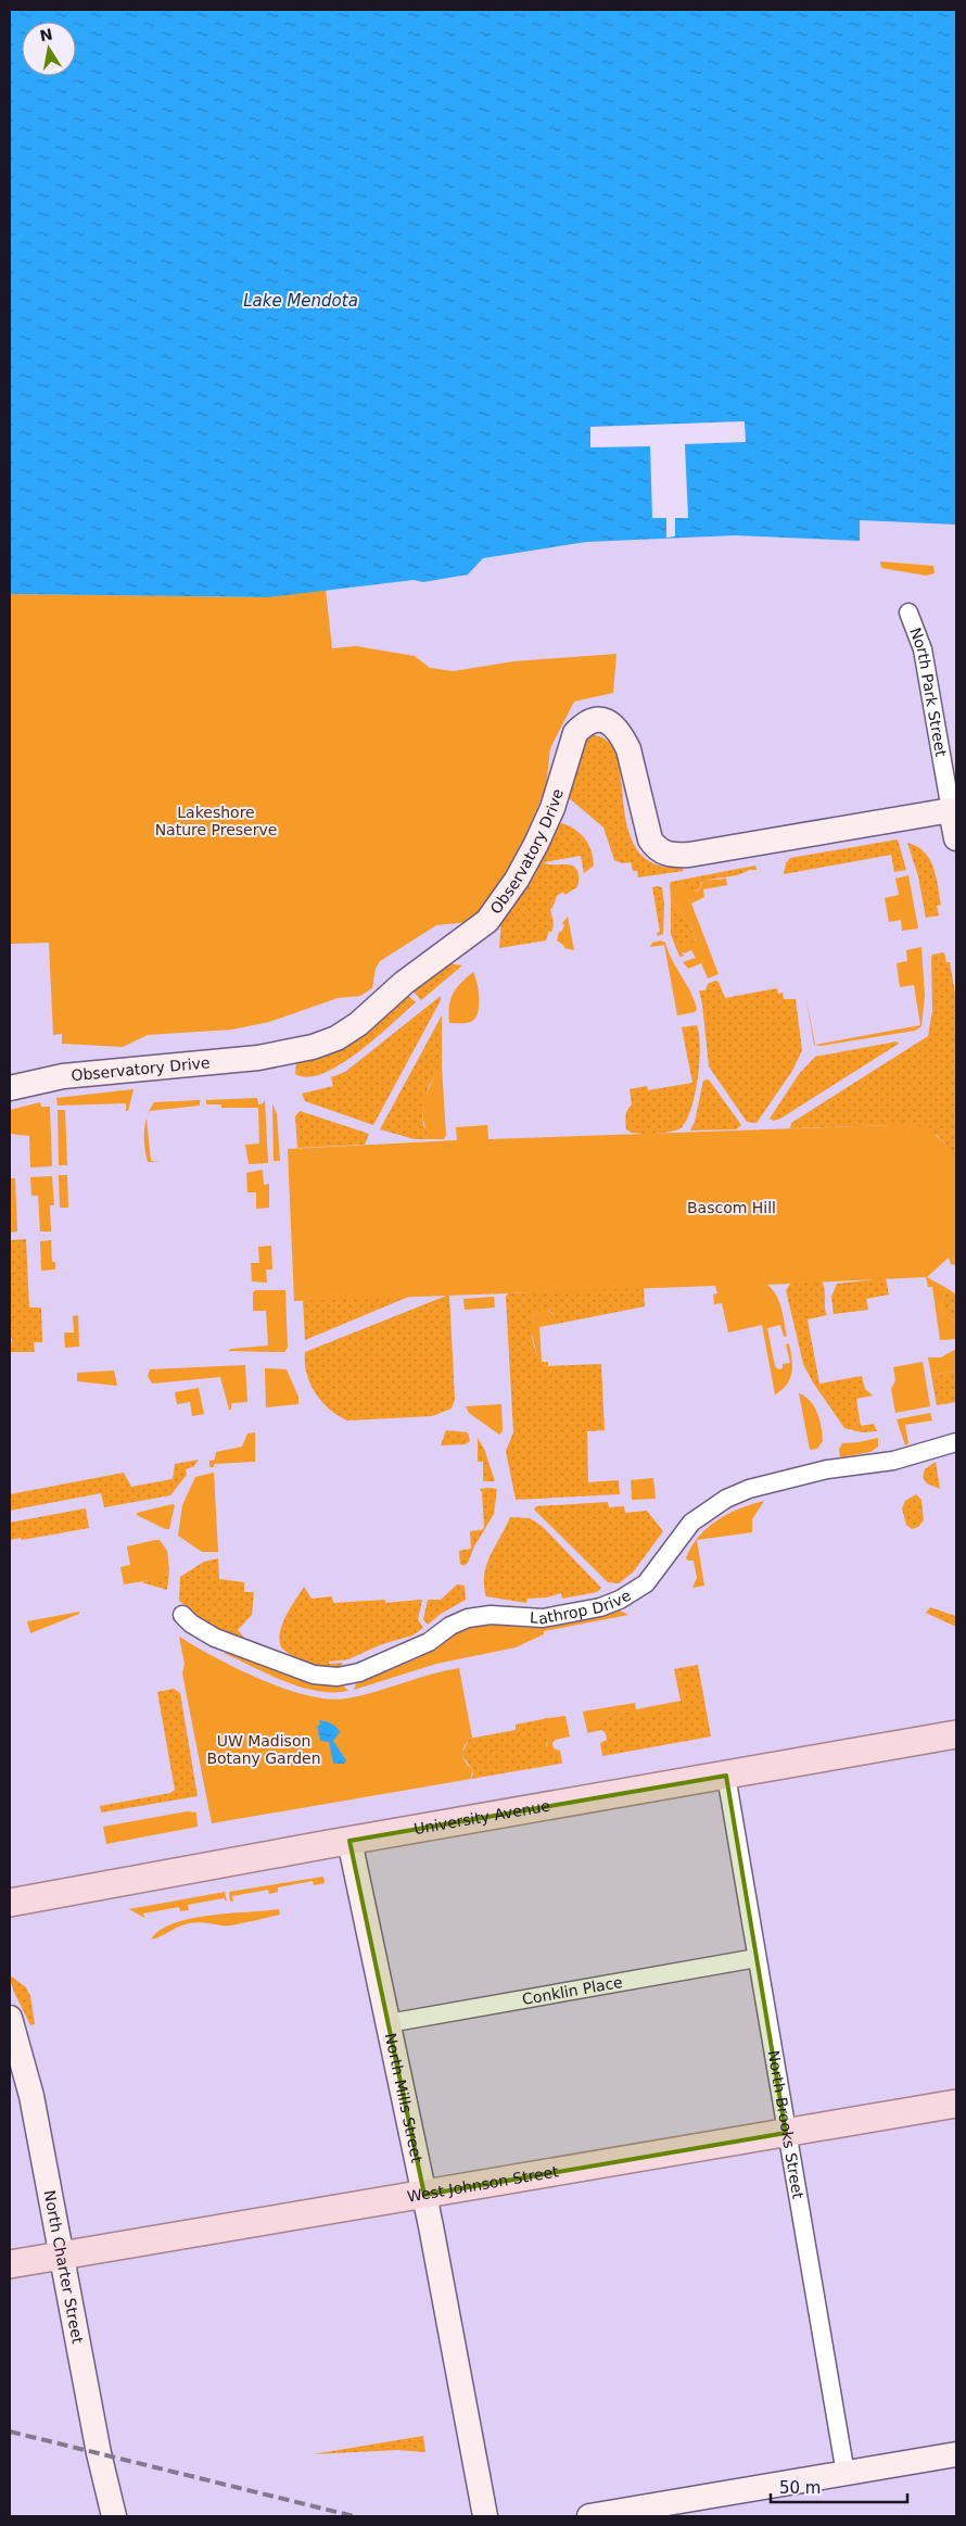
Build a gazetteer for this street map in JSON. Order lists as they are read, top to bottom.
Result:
{
  "streets": {
    "main road": ["University Avenue", "West Johnson Street"],
    "street": [
      "North Park Street",
      "Observatory Drive",
      "Lathrop Drive",
      "Conklin Place",
      "North Mills Street",
      "North Brooks Street",
      "North Charter Street"
    ]
  },
  "crossings": [
    ["North Park Street", "Observatory Drive"],
    ["University Avenue", "North Mills Street"],
    ["University Avenue", "North Brooks Street"],
    ["Conklin Place", "North Mills Street"],
    ["Conklin Place", "North Brooks Street"],
    ["North Mills Street", "West Johnson Street"],
    ["North Brooks Street", "West Johnson Street"],
    ["West Johnson Street", "North Charter Street"]
  ],
  "water": ["Lake Mendota"],
  "parks": ["Lakeshore Nature Preserve", "Bascom Hill", "UW Madison Botany Garden"],
  "scale_bar": "50 m",
  "north": "top"
}
